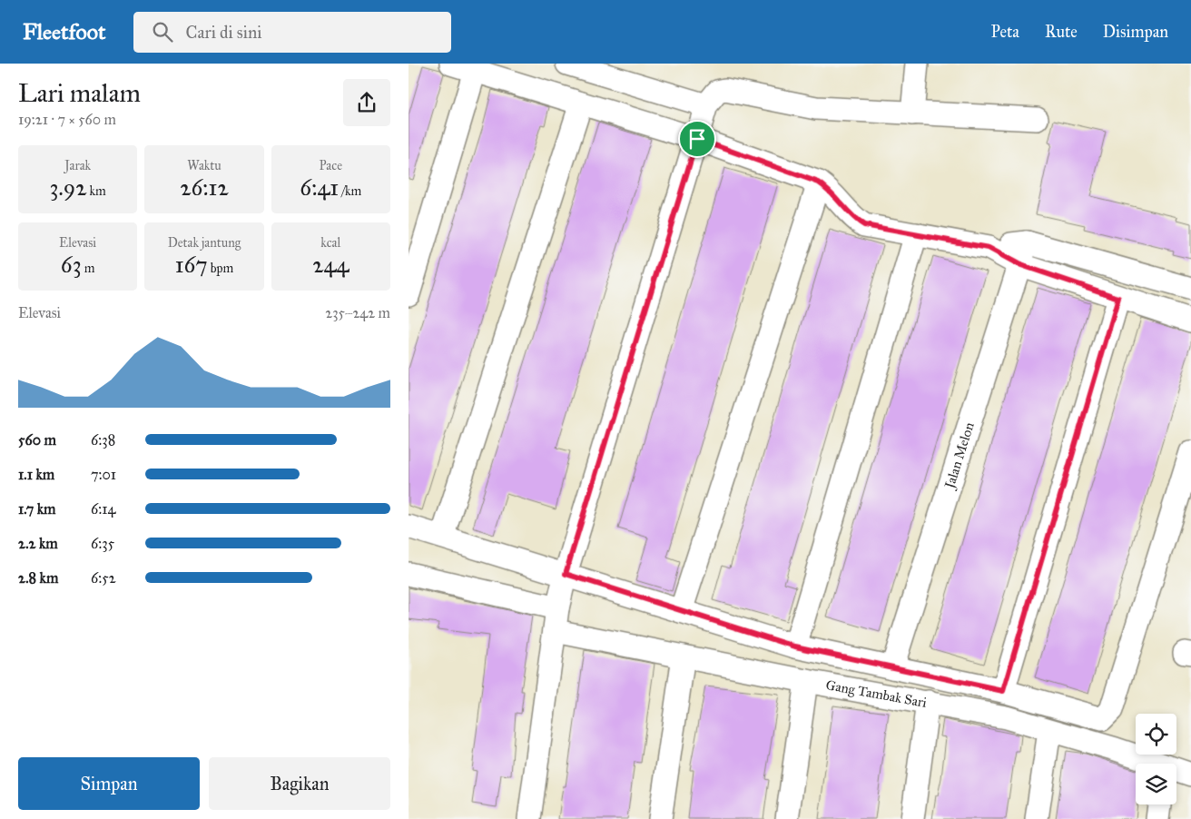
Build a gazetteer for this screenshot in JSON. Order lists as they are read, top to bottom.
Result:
{
  "streets": {
    "street": ["Jalan Melon", "Gang Tambak Sari"]
  },
  "page": {
    "header": "Fleetfoot",
    "search": "Cari di sini",
    "nav": ["Peta", "Rute", "Disimpan"],
    "heading": ["Lari malam", "19:21 · 7 × 560 m"],
    "stats": [
      ["Jarak", "3.92 km"],
      ["Waktu", "26:12"],
      ["Pace", "6:41 /km"],
      ["Elevasi", "63 m"],
      ["Detak jantung", "167 bpm"],
      ["kcal", "244"]
    ],
    "chart": ["Elevasi", "235–242 m"],
    "list": [
      {
        "name": "560 m",
        "note": "6:38"
      },
      {
        "name": "1.1 km",
        "note": "7:01"
      },
      {
        "name": "1.7 km",
        "note": "6:14"
      },
      {
        "name": "2.2 km",
        "note": "6:35"
      },
      {
        "name": "2.8 km",
        "note": "6:52"
      }
    ],
    "buttons": ["Simpan", "Bagikan"]
  }
}
